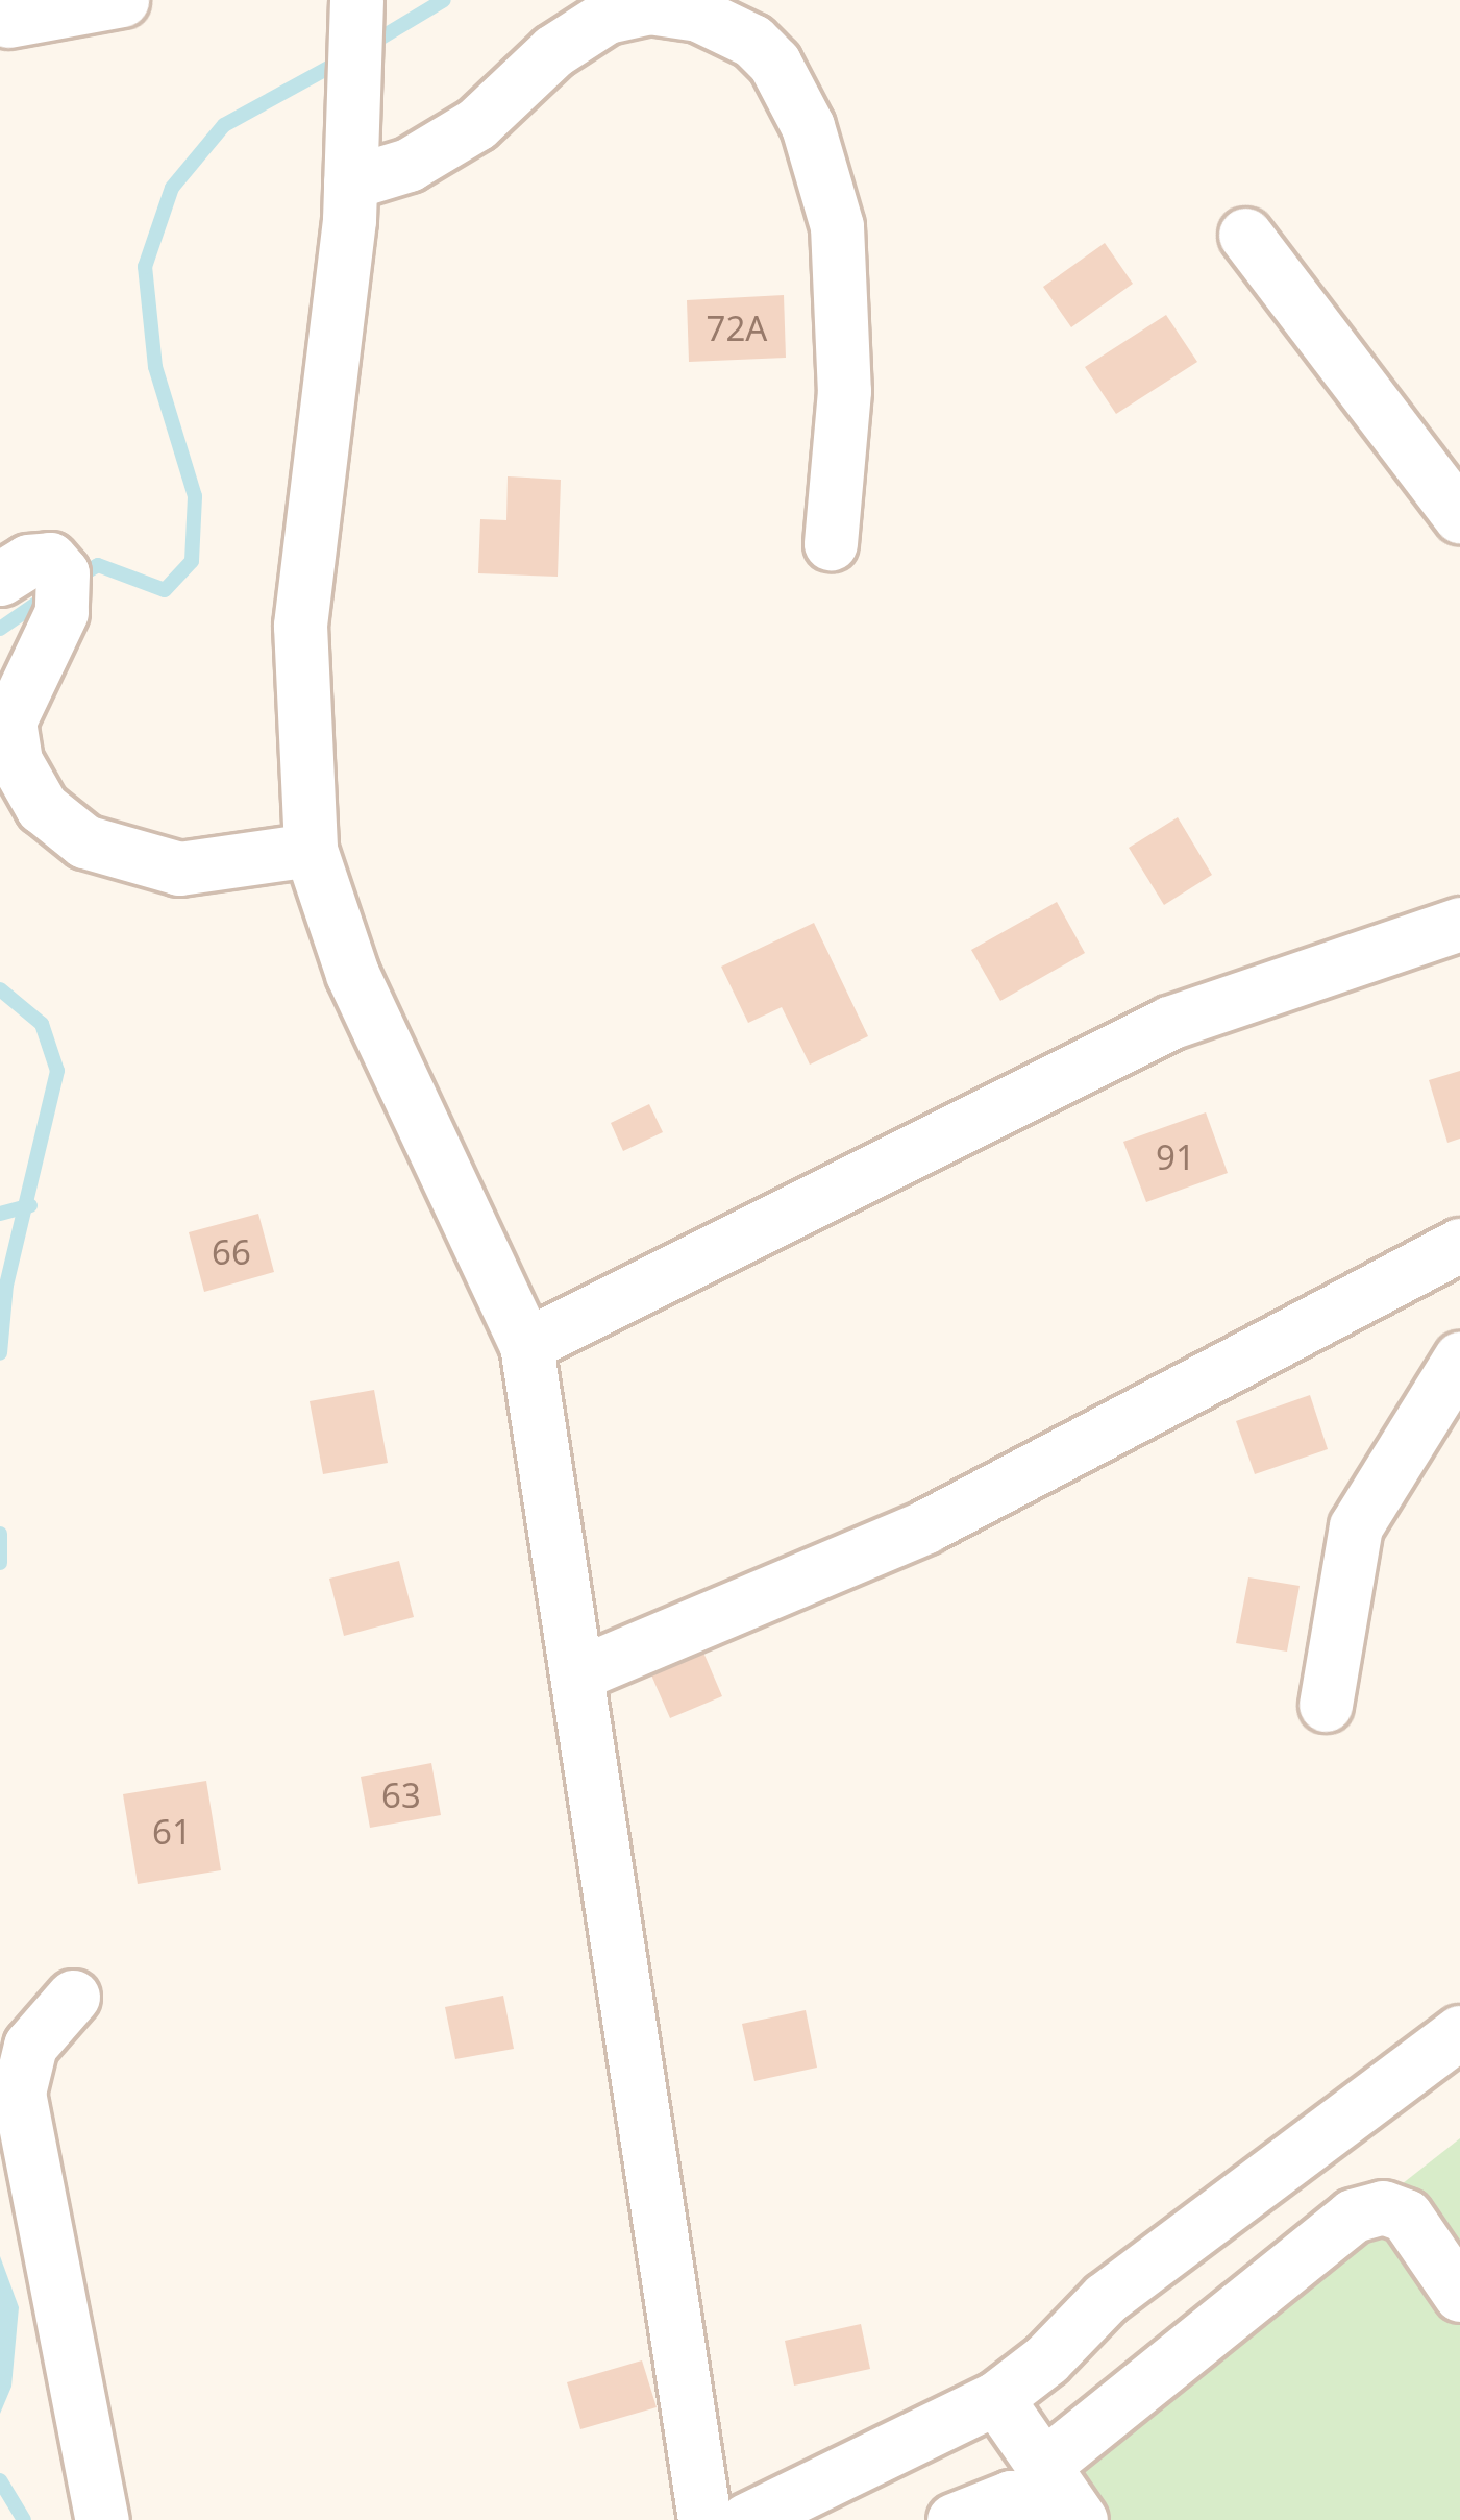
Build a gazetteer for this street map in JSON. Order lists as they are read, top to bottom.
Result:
{
  "house_numbers": [
    "72А",
    "91",
    "66",
    "63",
    "61"
  ]
}
